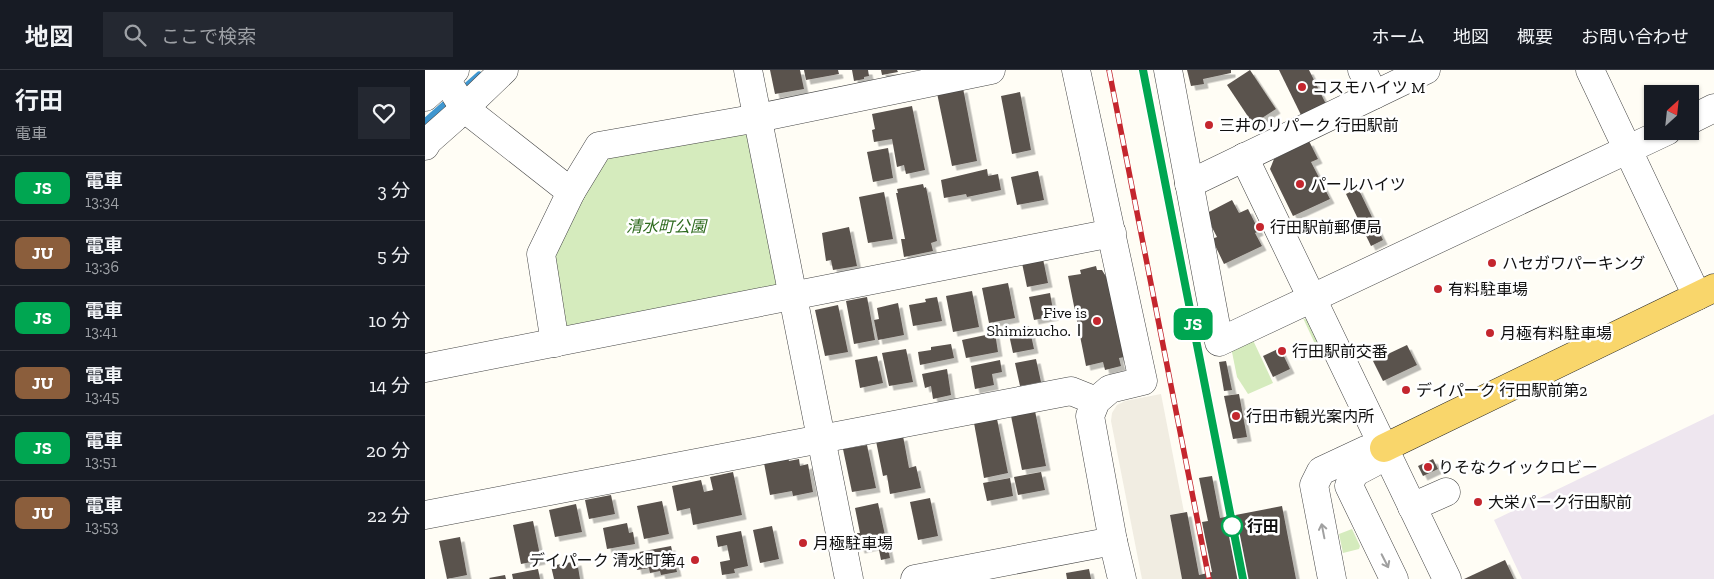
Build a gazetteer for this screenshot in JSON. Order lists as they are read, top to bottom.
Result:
{
  "parks": ["清水町公園"],
  "places": [
    "コスモハイツ M",
    "三井のリパーク 行田駅前",
    "パールハイツ",
    "行田駅前郵便局",
    "ハセガワパーキング",
    "有料駐車場",
    "Five is Shimizucho.Ⅰ",
    "月極有料駐車場",
    "行田駅前交番",
    "デイパーク 行田駅前第2",
    "行田市観光案内所",
    "りそなクイックロビー",
    "大栄パーク行田駅前",
    "行田",
    "月極駐車場",
    "デイパーク 清水町第4"
  ],
  "north": "top right",
  "page": {
    "header": "地図",
    "search": "ここで検索",
    "nav": [
      "ホーム",
      "地図",
      "概要",
      "お問い合わせ"
    ],
    "heading": ["行田", "電車"],
    "on_map": "JS",
    "list": [
      {
        "mark": "JS",
        "name": "電車",
        "note": "13:34",
        "value": "3 分"
      },
      {
        "mark": "JU",
        "name": "電車",
        "note": "13:36",
        "value": "5 分"
      },
      {
        "mark": "JS",
        "name": "電車",
        "note": "13:41",
        "value": "10 分"
      },
      {
        "mark": "JU",
        "name": "電車",
        "note": "13:45",
        "value": "14 分"
      },
      {
        "mark": "JS",
        "name": "電車",
        "note": "13:51",
        "value": "20 分"
      },
      {
        "mark": "JU",
        "name": "電車",
        "note": "13:53",
        "value": "22 分"
      }
    ]
  }
}
